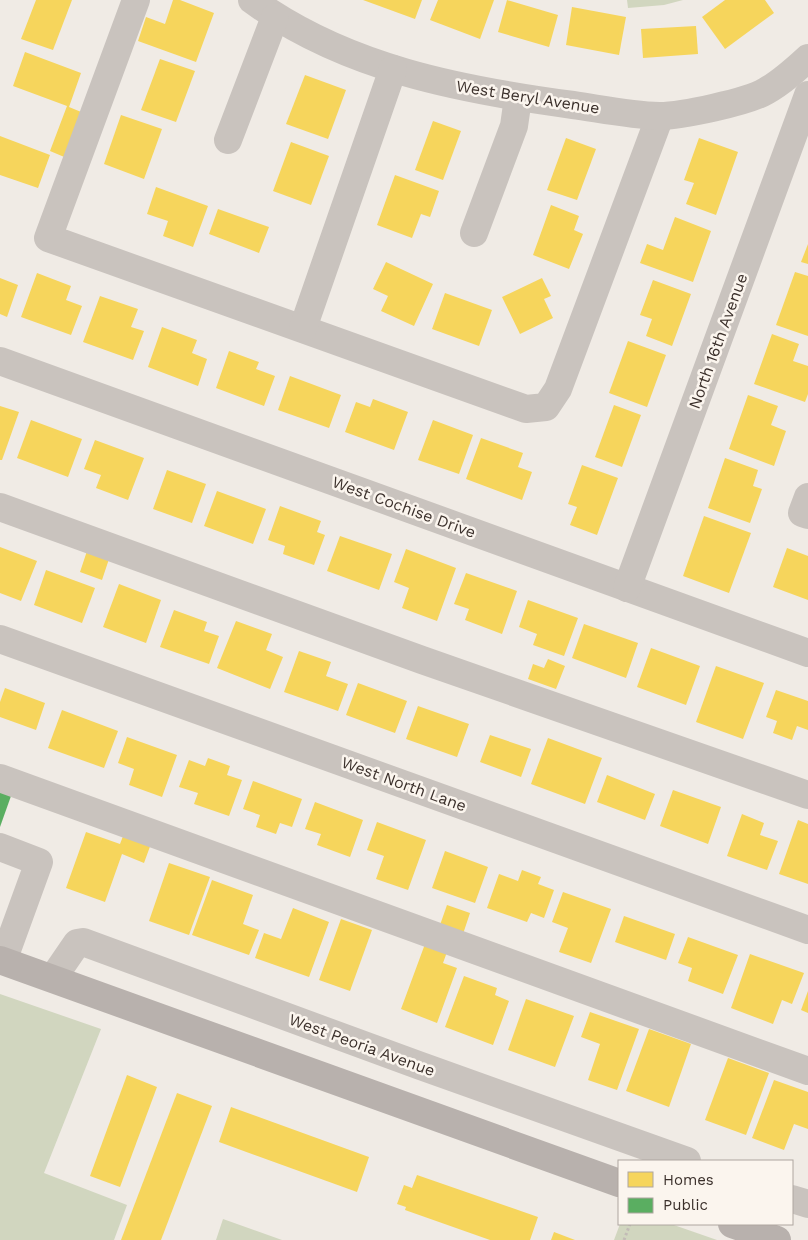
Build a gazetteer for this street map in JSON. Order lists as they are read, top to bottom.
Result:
{
  "streets": {
    "street": [
      "West Beryl Avenue",
      "North 16th Avenue",
      "West Cochise Drive",
      "West North Lane",
      "West Peoria Avenue"
    ]
  },
  "crossings": [
    ["West Beryl Avenue", "North 16th Avenue"],
    ["North 16th Avenue", "West Cochise Drive"]
  ],
  "legend": ["Homes", "Public"]
}
